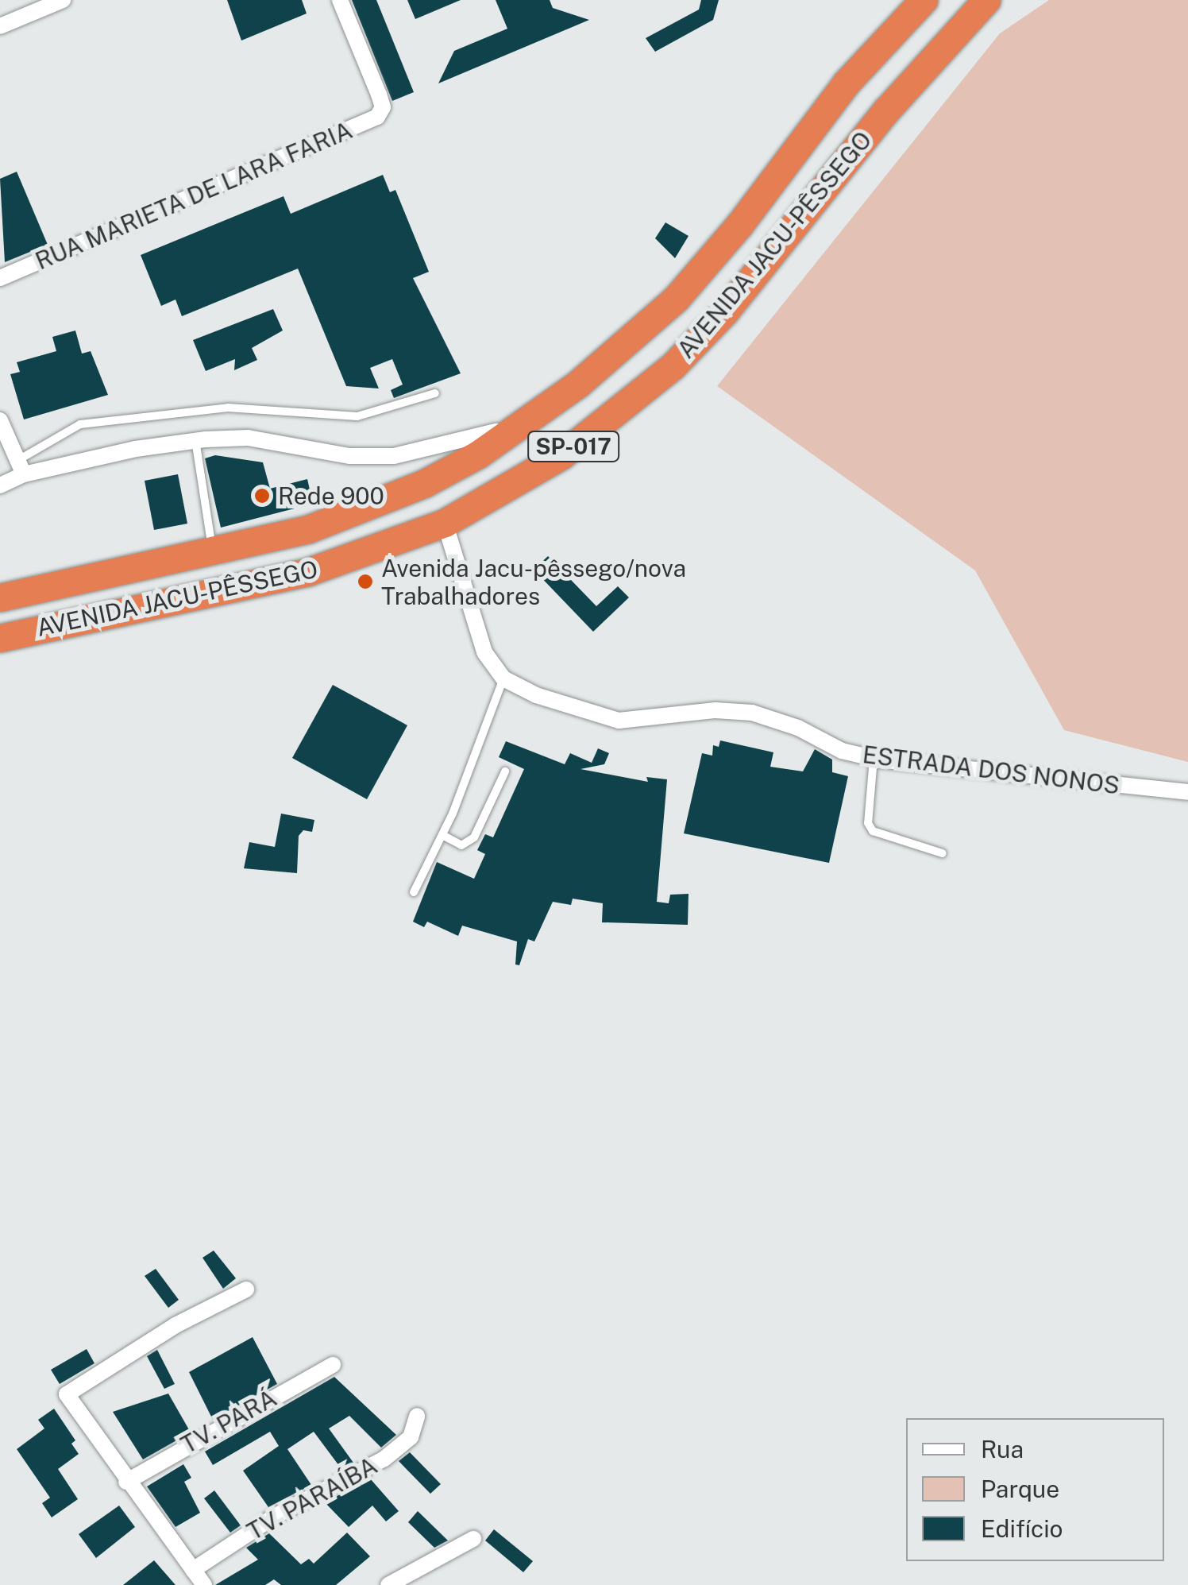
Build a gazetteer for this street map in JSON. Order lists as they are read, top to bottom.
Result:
{
  "streets": {
    "highway": ["AVENIDA JACU-PÊSSEGO", "SP-017"],
    "street": [
      "RUA MARIETA DE LARA FARIA",
      "ESTRADA DOS NONOS",
      "TV. PARÁ",
      "TV. PARAÍBA"
    ]
  },
  "places": ["Rede 900", "Avenida Jacu-pêssego/nova Trabalhadores"],
  "legend": ["Rua", "Parque", "Edifício"]
}
